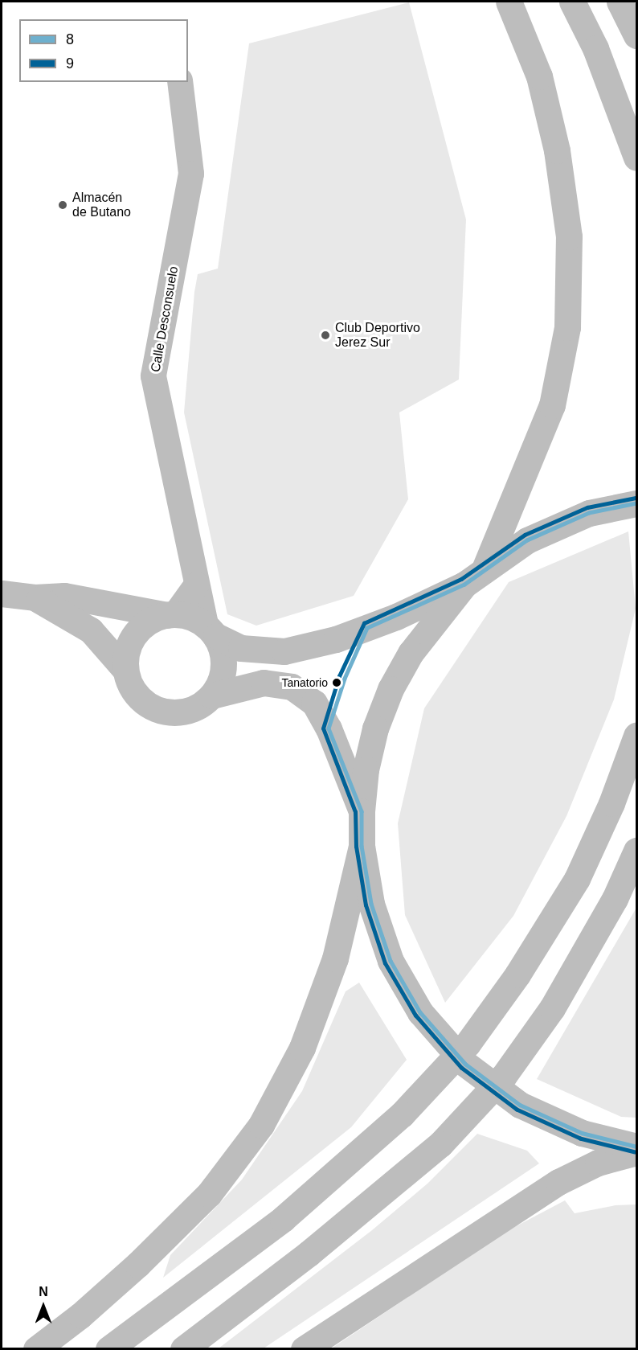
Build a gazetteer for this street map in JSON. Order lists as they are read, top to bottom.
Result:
{
  "streets": {
    "street": ["Calle Desconsuelo"]
  },
  "places": ["Almacén de Butano", "Club Deportivo Jerez Sur", "Tanatorio"],
  "lines": ["transit line 9", "transit line 8"],
  "legend": ["8", "9"],
  "north": "top"
}
